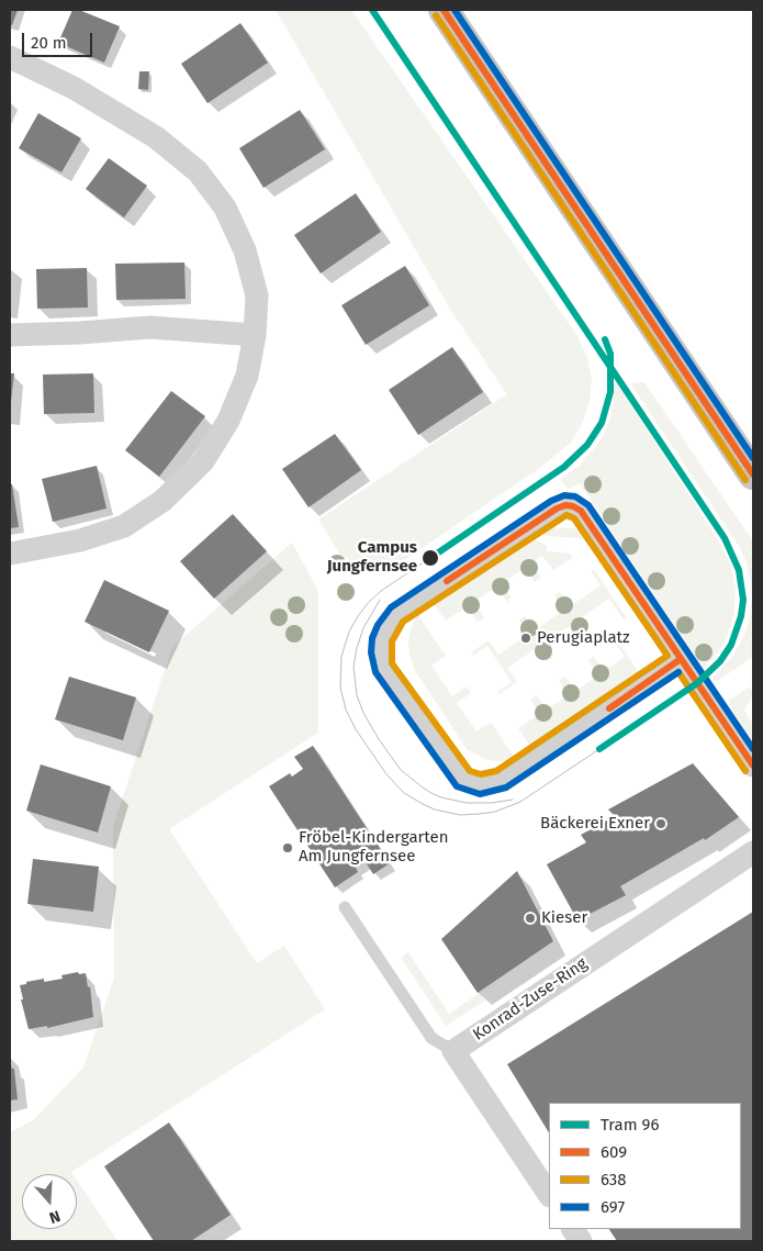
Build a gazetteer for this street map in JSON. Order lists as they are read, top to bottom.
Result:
{
  "streets": {
    "street": ["Konrad-Zuse-Ring"]
  },
  "places": [
    "Campus Jungfernsee",
    "Perugiaplatz",
    "Bäckerei Exner",
    "Fröbel-Kindergarten Am Jungfernsee",
    "Kieser"
  ],
  "lines": [
    "tram line 96",
    "transit line 609",
    "transit line 697",
    "transit line 638"
  ],
  "legend": [
    "Tram 96",
    "609",
    "638",
    "697"
  ],
  "scale_bar": "20 m",
  "north": "bottom"
}
